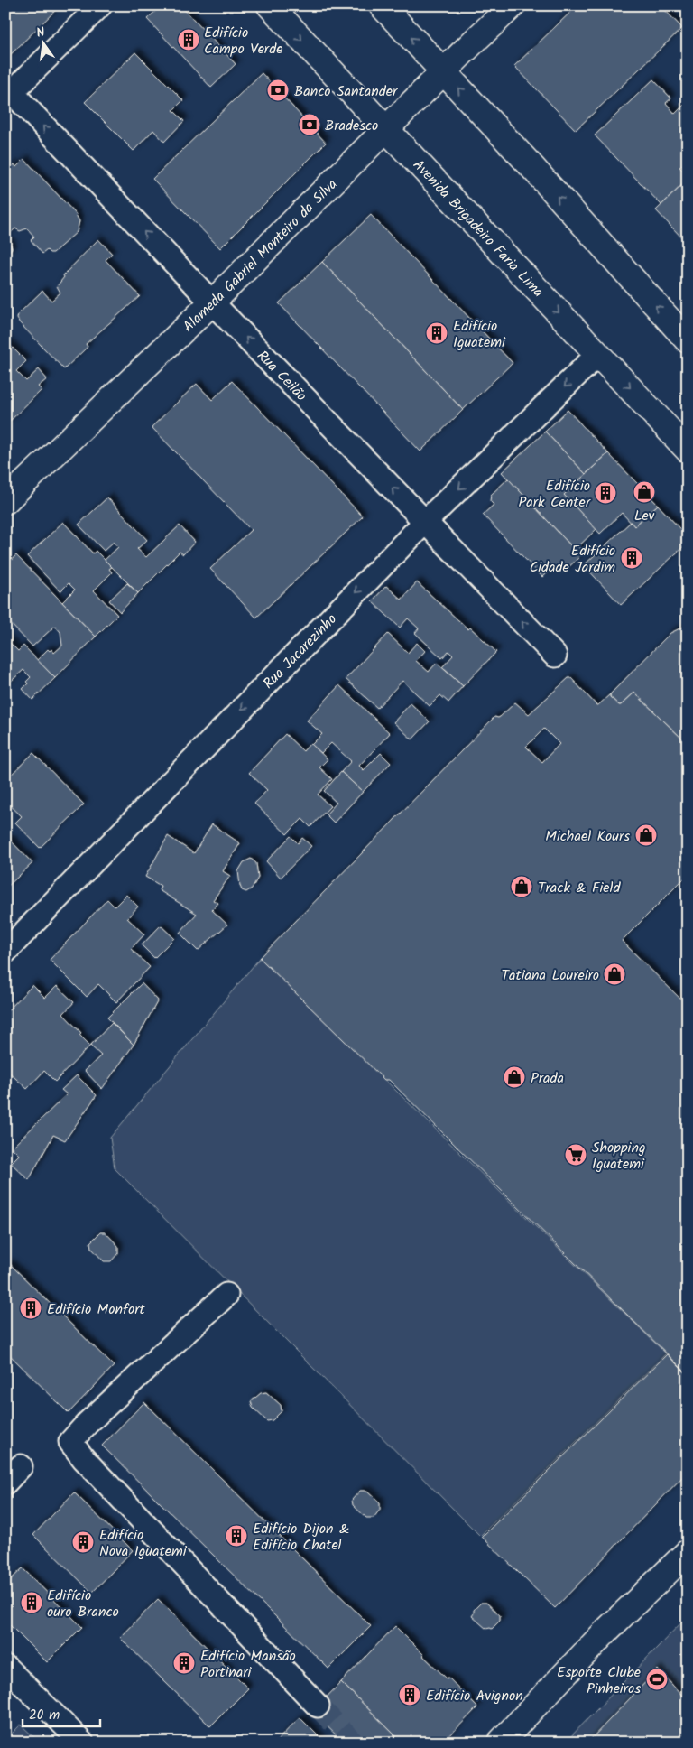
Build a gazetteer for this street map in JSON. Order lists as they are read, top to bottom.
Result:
{
  "streets": {
    "main road": ["Avenida Brigadeiro Faria Lima", "Alameda Gabriel Monteiro da Silva"],
    "street": ["Rua Ceilão", "Rua Jacarezinho"]
  },
  "crossings": [
    ["Avenida Brigadeiro Faria Lima", "Alameda Gabriel Monteiro da Silva"],
    ["Avenida Brigadeiro Faria Lima", "Rua Jacarezinho"],
    ["Alameda Gabriel Monteiro da Silva", "Rua Ceilão"],
    ["Rua Ceilão", "Rua Jacarezinho"]
  ],
  "one_way": ["Rua Ceilão", "Rua Jacarezinho"],
  "places": {
    "building": [
      "Edifício Campo Verde",
      "Edifício Iguatemi",
      "Edifício Park Center",
      "Edifício Cidade Jardim",
      "Edifício Monfort",
      "Edifício Dijon & Edifício Chatel",
      "Edifício Nova Iguatemi",
      "Edifício ouro Branco",
      "Edifício Mansão Portinari",
      "Edifício Avignon"
    ],
    "bank": ["Banco Santander", "Bradesco"],
    "shop": [
      "Lev",
      "Michael Kours",
      "Track & Field",
      "Tatiana Loureiro",
      "Prada"
    ],
    "supermarket": ["Shopping Iguatemi"],
    "sports": ["Esporte Clube Pinheiros"]
  },
  "scale_bar": "20 m",
  "north": "top"
}
